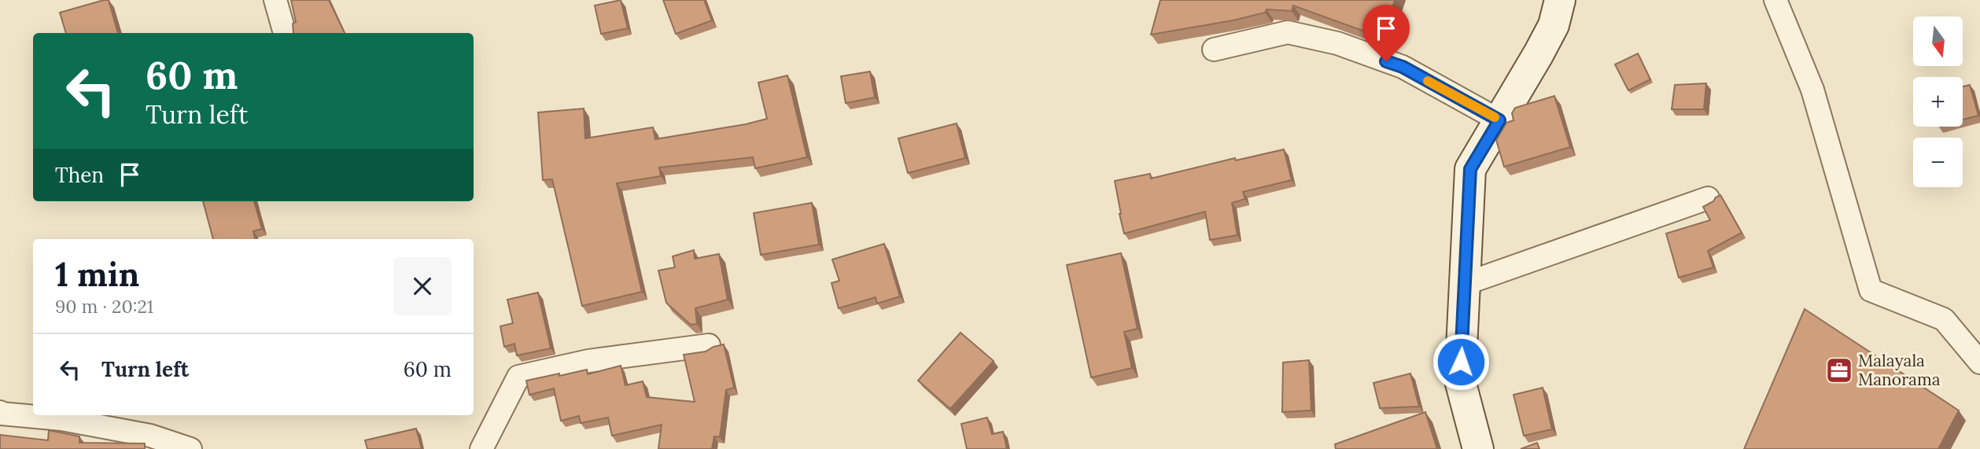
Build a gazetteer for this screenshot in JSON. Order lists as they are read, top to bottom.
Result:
{
  "places": {
    "office": ["Malayala Manorama"]
  },
  "north": "bottom",
  "page": {
    "map_buttons": ["+", "−"],
    "turn": ["60 m", "Turn left"],
    "then": "Then",
    "heading": ["1 min", "90 m · 20:21"],
    "list": [
      {
        "name": "Turn left",
        "value": "60 m"
      }
    ]
  }
}
